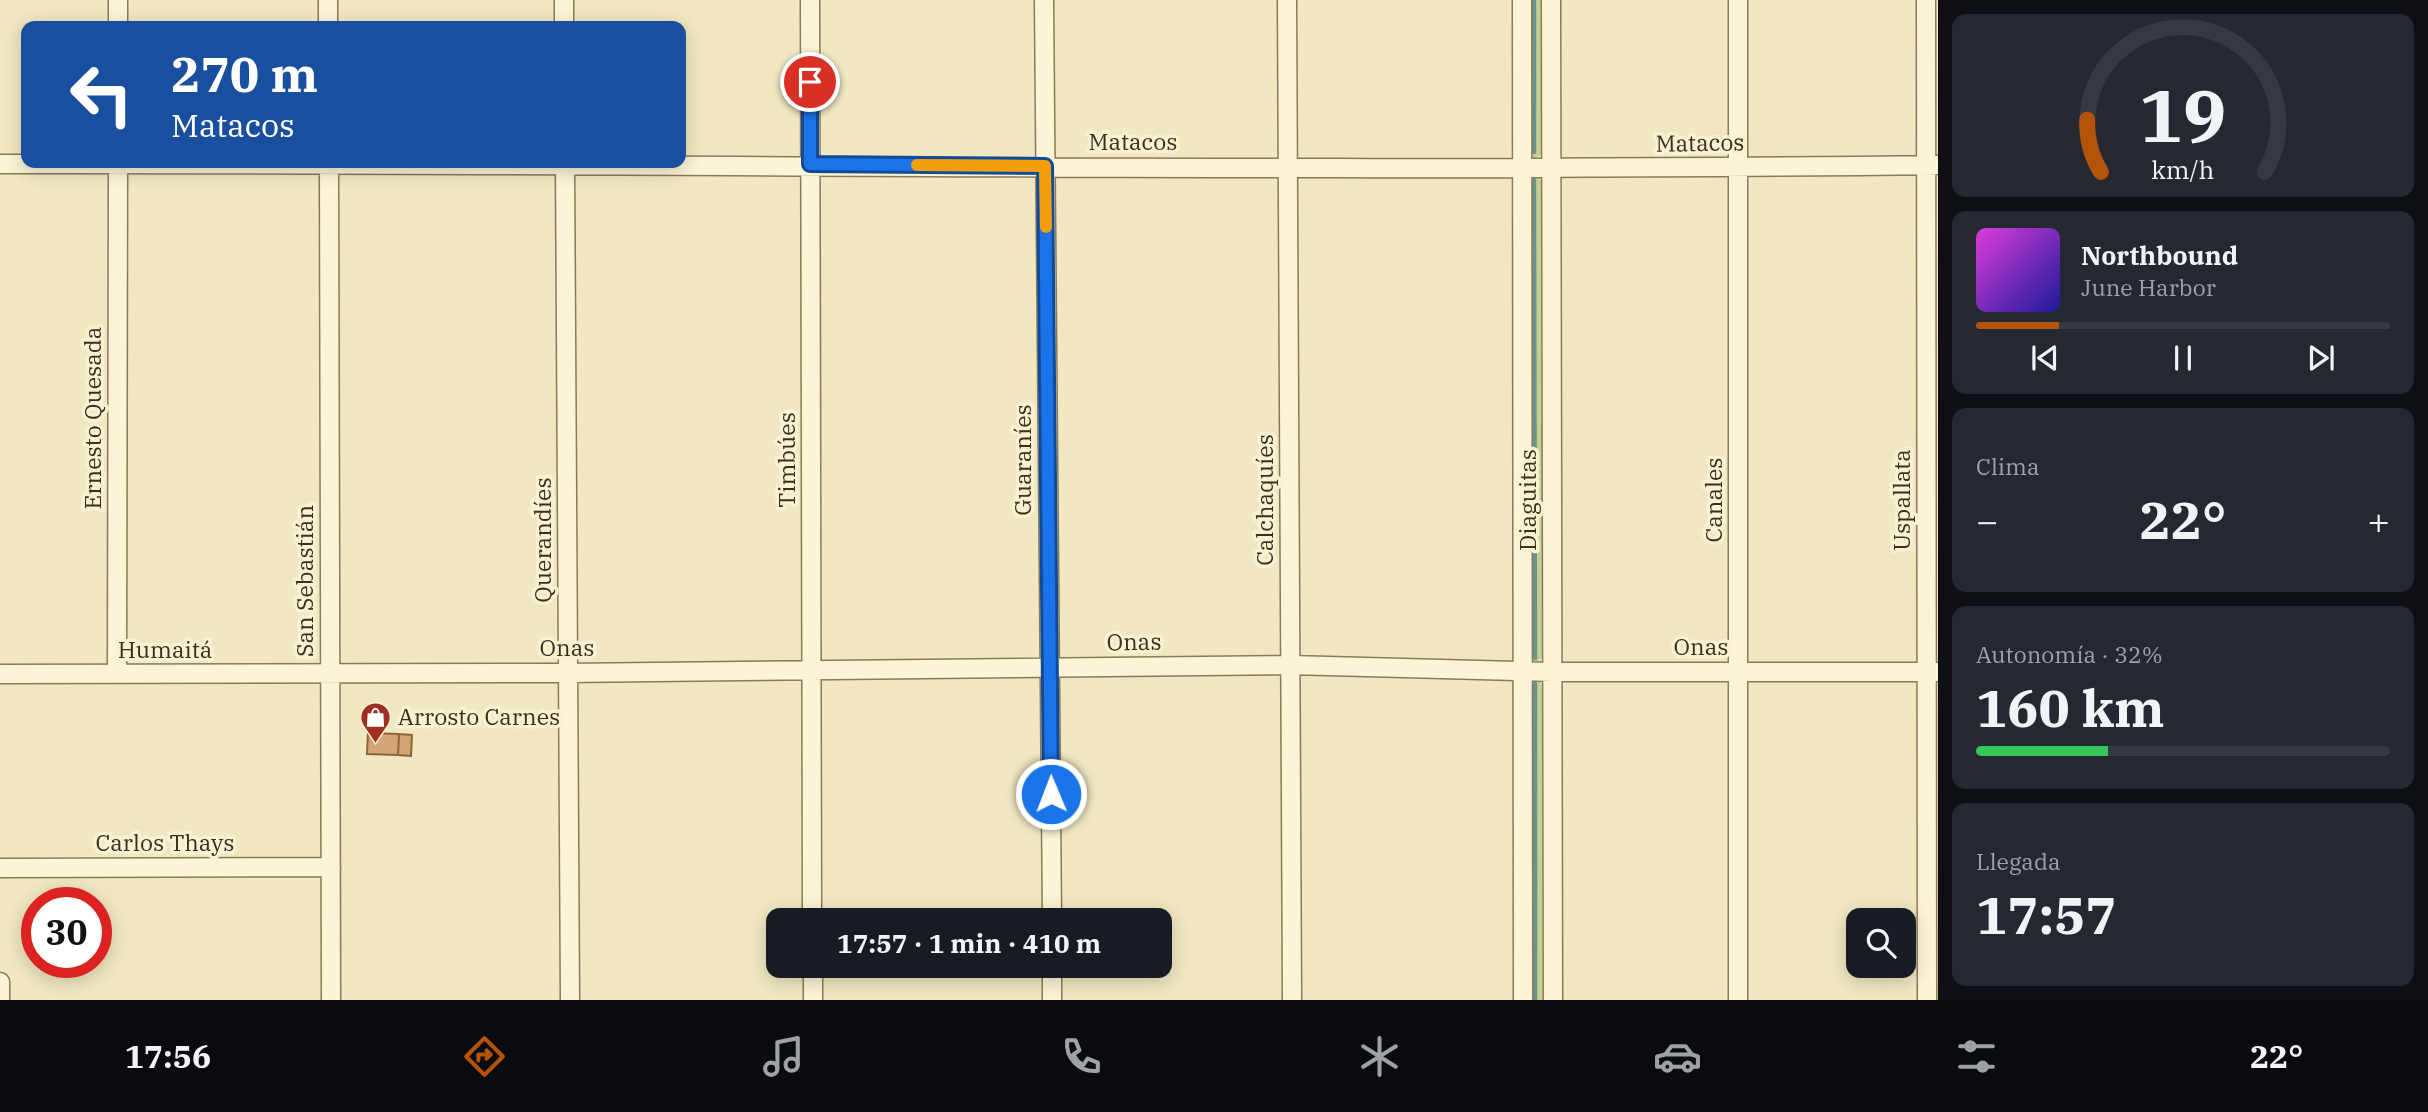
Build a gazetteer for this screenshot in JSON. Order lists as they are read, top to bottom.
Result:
{
  "streets": {
    "street": [
      "Matacos",
      "Ernesto Quesada",
      "Timbúes",
      "Guaraníes",
      "Calchaquíes",
      "Diaguitas",
      "Canales",
      "Uspallata",
      "Querandíes",
      "San Sebastián",
      "Onas",
      "Humaitá",
      "Carlos Thays"
    ]
  },
  "crossings": [
    ["Matacos", "Timbúes"],
    ["Matacos", "Guaraníes"],
    ["Matacos", "Calchaquíes"],
    ["Matacos", "Diaguitas"],
    ["Matacos", "Canales"],
    ["Matacos", "Uspallata"],
    ["Ernesto Quesada", "Humaitá"],
    ["Timbúes", "Onas"],
    ["Guaraníes", "Onas"],
    ["Calchaquíes", "Onas"],
    ["Diaguitas", "Onas"],
    ["Canales", "Onas"],
    ["Uspallata", "Onas"],
    ["Querandíes", "Onas"],
    ["San Sebastián", "Onas"],
    ["San Sebastián", "Humaitá"],
    ["San Sebastián", "Carlos Thays"],
    ["Onas", "Humaitá"]
  ],
  "places": {
    "shop": ["Arrosto Carnes"]
  },
  "page": {
    "turn": ["270 m", "Matacos"],
    "song": ["Northbound", "June Harbor"],
    "tile": [
      "Clima",
      ["Autonomía · 32%", "160 km"],
      ["Llegada", "17:57"]
    ],
    "heat": ["−", "22°", "+"],
    "limit": "30",
    "trip": "17:57 · 1 min · 410 m",
    "tabs": ["17:56", "22°"],
    "gauge": ["19", "km/h"]
  }
}
